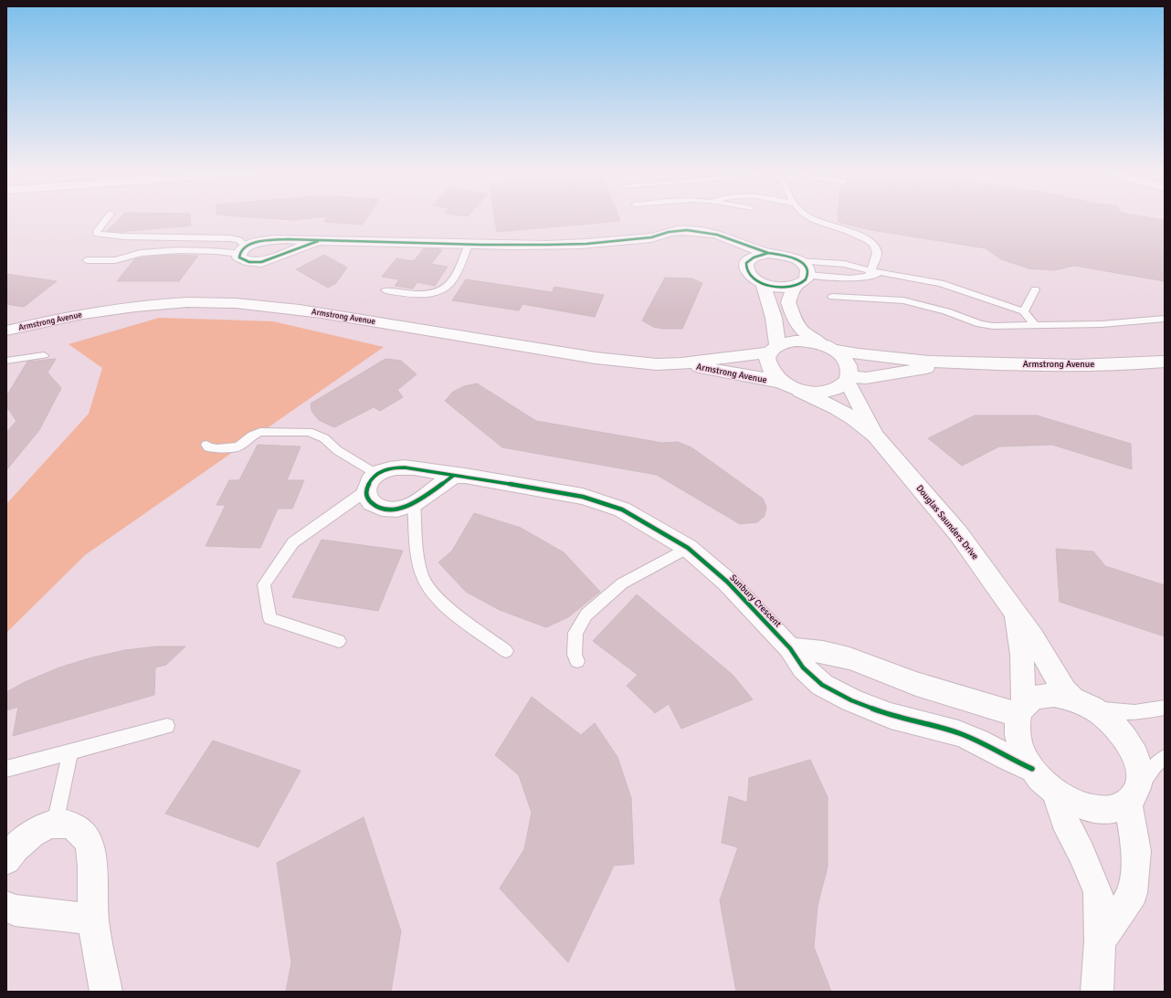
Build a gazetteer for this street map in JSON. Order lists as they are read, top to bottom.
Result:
{
  "streets": {
    "main road": ["Armstrong Avenue", "Douglas Saunders Drive", "Sunbury Crescent"]
  },
  "crossings": [
    ["Armstrong Avenue", "Douglas Saunders Drive"],
    ["Douglas Saunders Drive", "Sunbury Crescent"]
  ]
}
